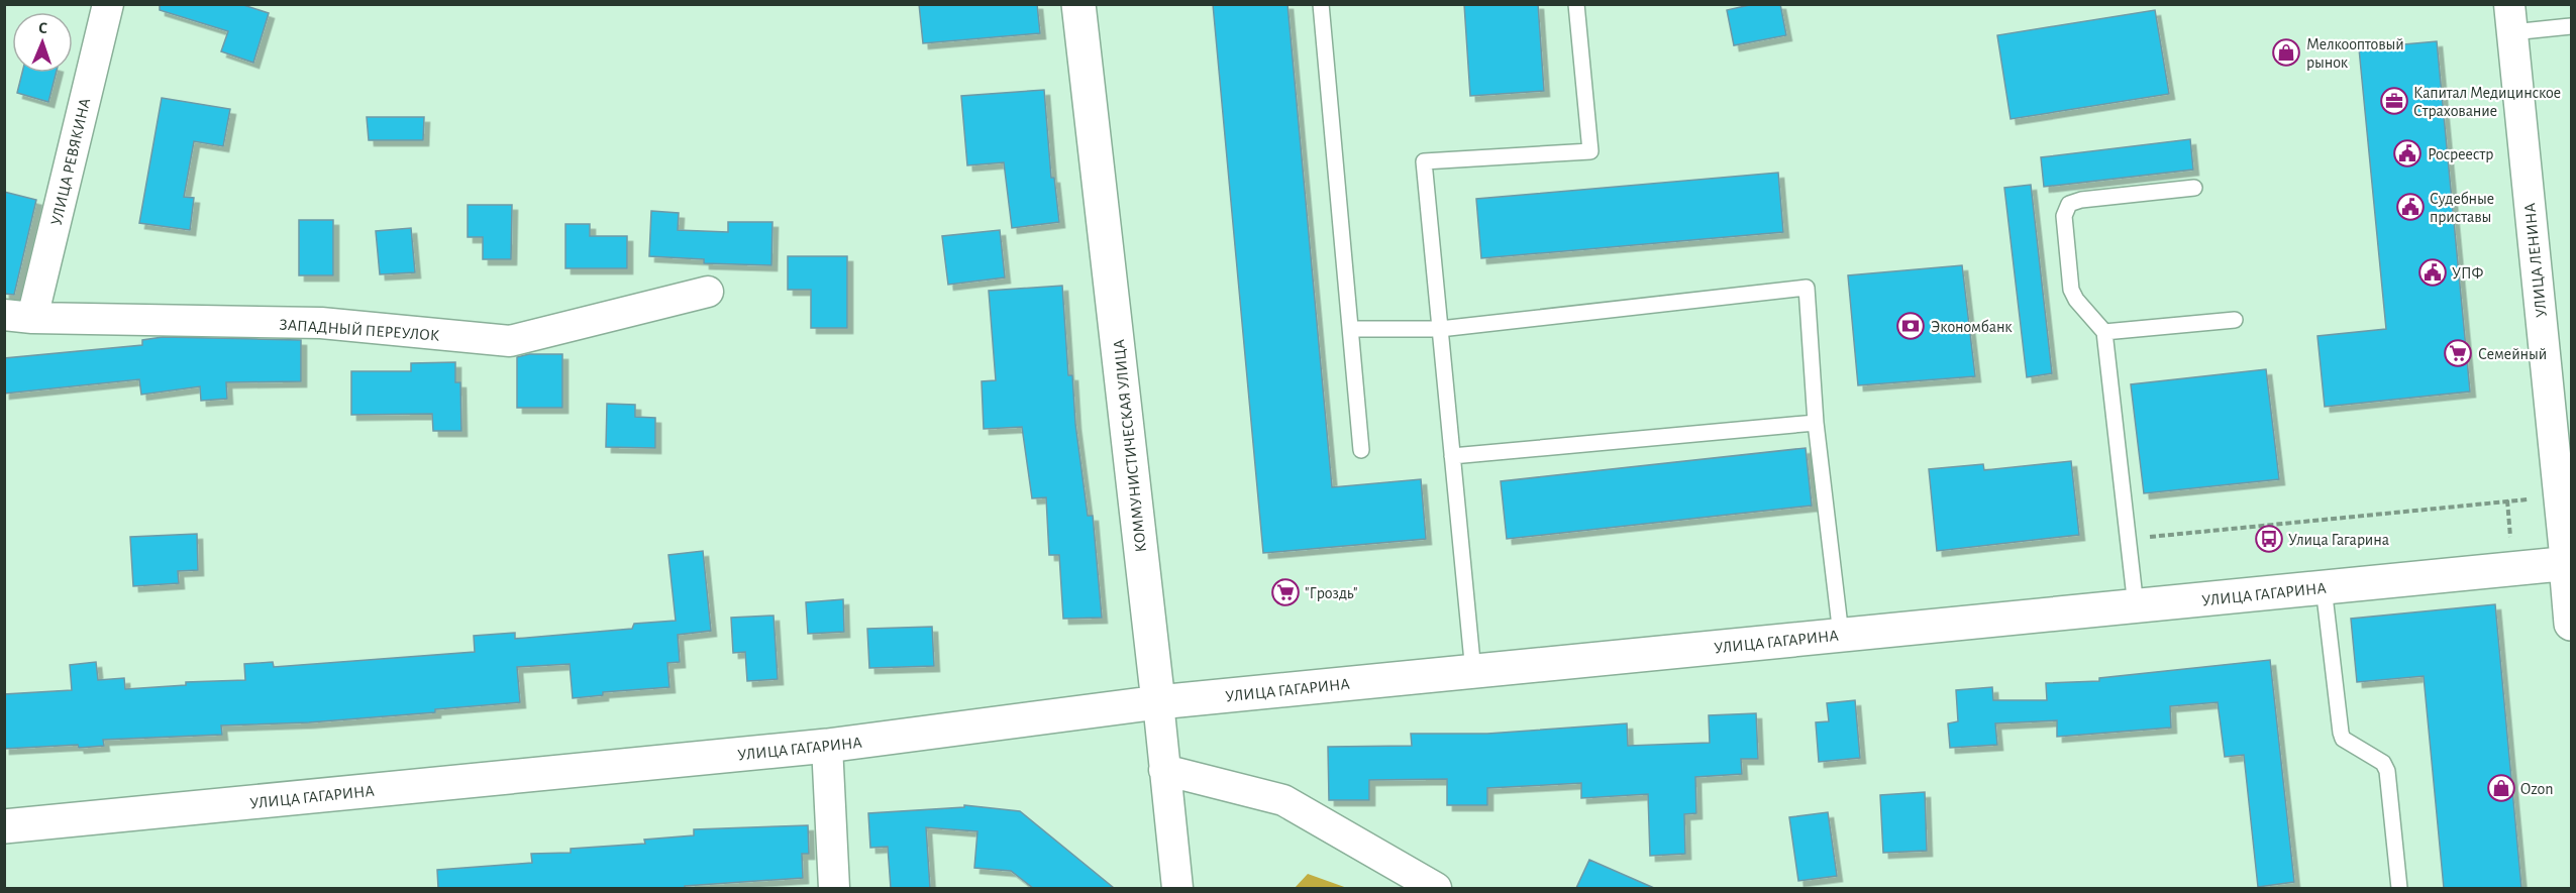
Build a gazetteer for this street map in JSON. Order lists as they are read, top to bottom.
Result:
{
  "streets": {
    "street": [
      "УЛИЦА РЕВЯКИНА",
      "УЛИЦА ЛЕНИНА",
      "ЗАПАДНЫЙ ПЕРЕУЛОК",
      "КОММУНИСТИЧЕСКАЯ УЛИЦА",
      "УЛИЦА ГАГАРИНА"
    ]
  },
  "crossings": [
    ["УЛИЦА РЕВЯКИНА", "ЗАПАДНЫЙ ПЕРЕУЛОК"],
    ["УЛИЦА ЛЕНИНА", "УЛИЦА ГАГАРИНА"],
    ["КОММУНИСТИЧЕСКАЯ УЛИЦА", "УЛИЦА ГАГАРИНА"]
  ],
  "places": {
    "shop": ["Мелкооптовый рынок", "Ozon"],
    "office": ["Капитал Медицинское Страхование"],
    "public building": ["Росреестр", "Судебные приставы", "УПФ"],
    "bank": ["Экономбанк"],
    "supermarket": ["Семейный", "\"Гроздь\""],
    "bus stop": ["Улица Гагарина"]
  },
  "north": "top"
}
